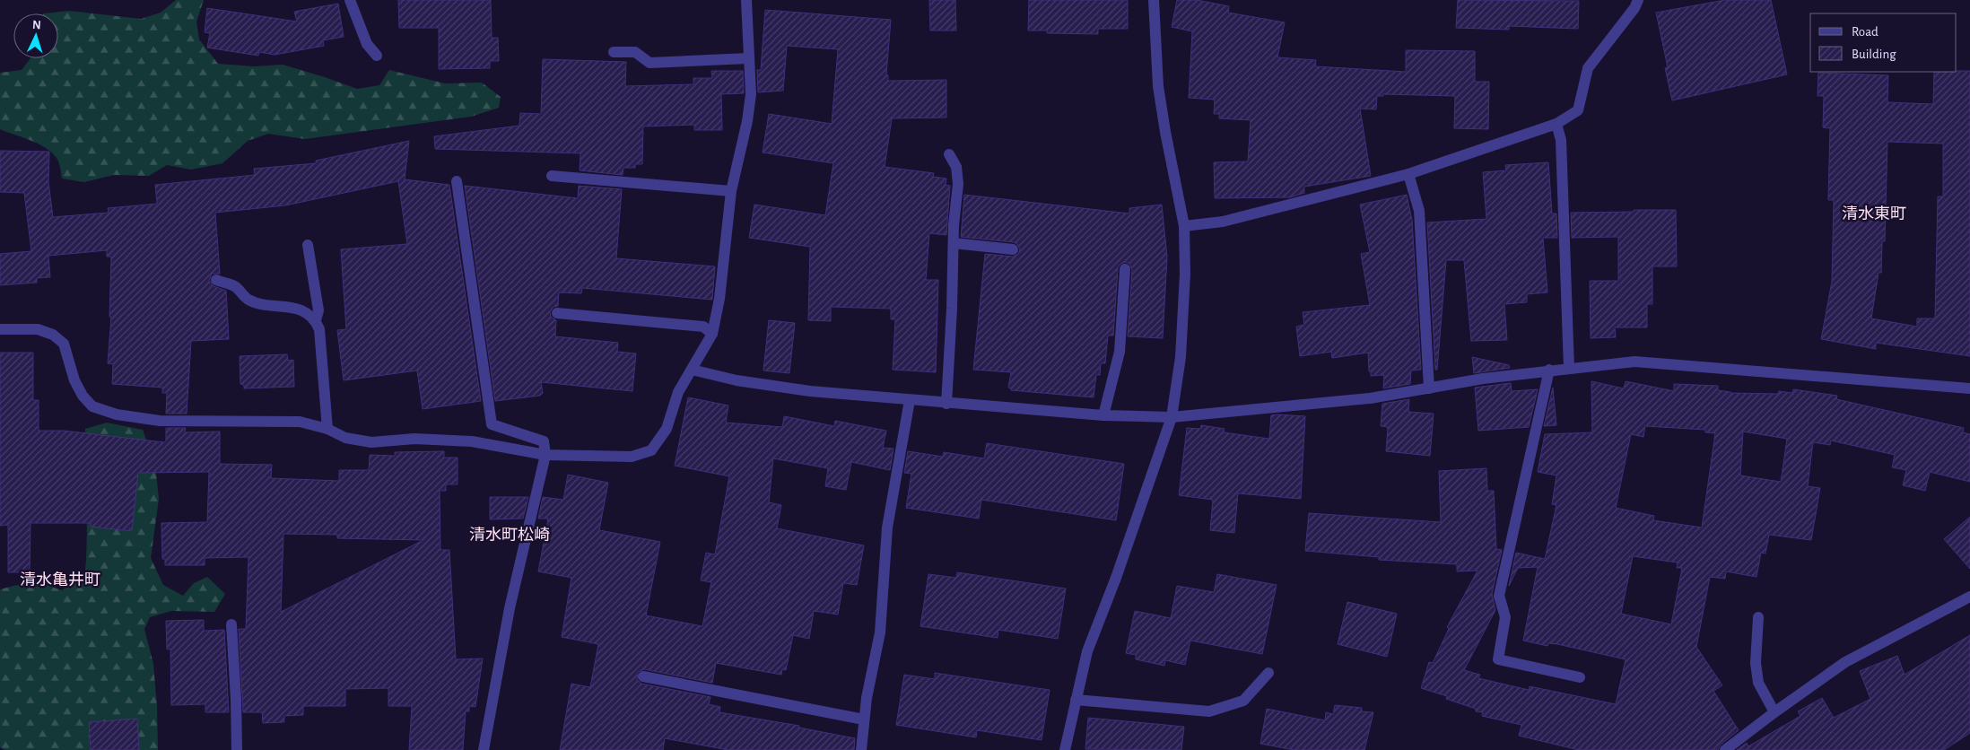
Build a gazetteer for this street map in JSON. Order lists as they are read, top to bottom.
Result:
{
  "districts": ["清水東町", "清水町松崎", "清水亀井町"],
  "legend": ["Road", "Building"],
  "north": "top"
}
